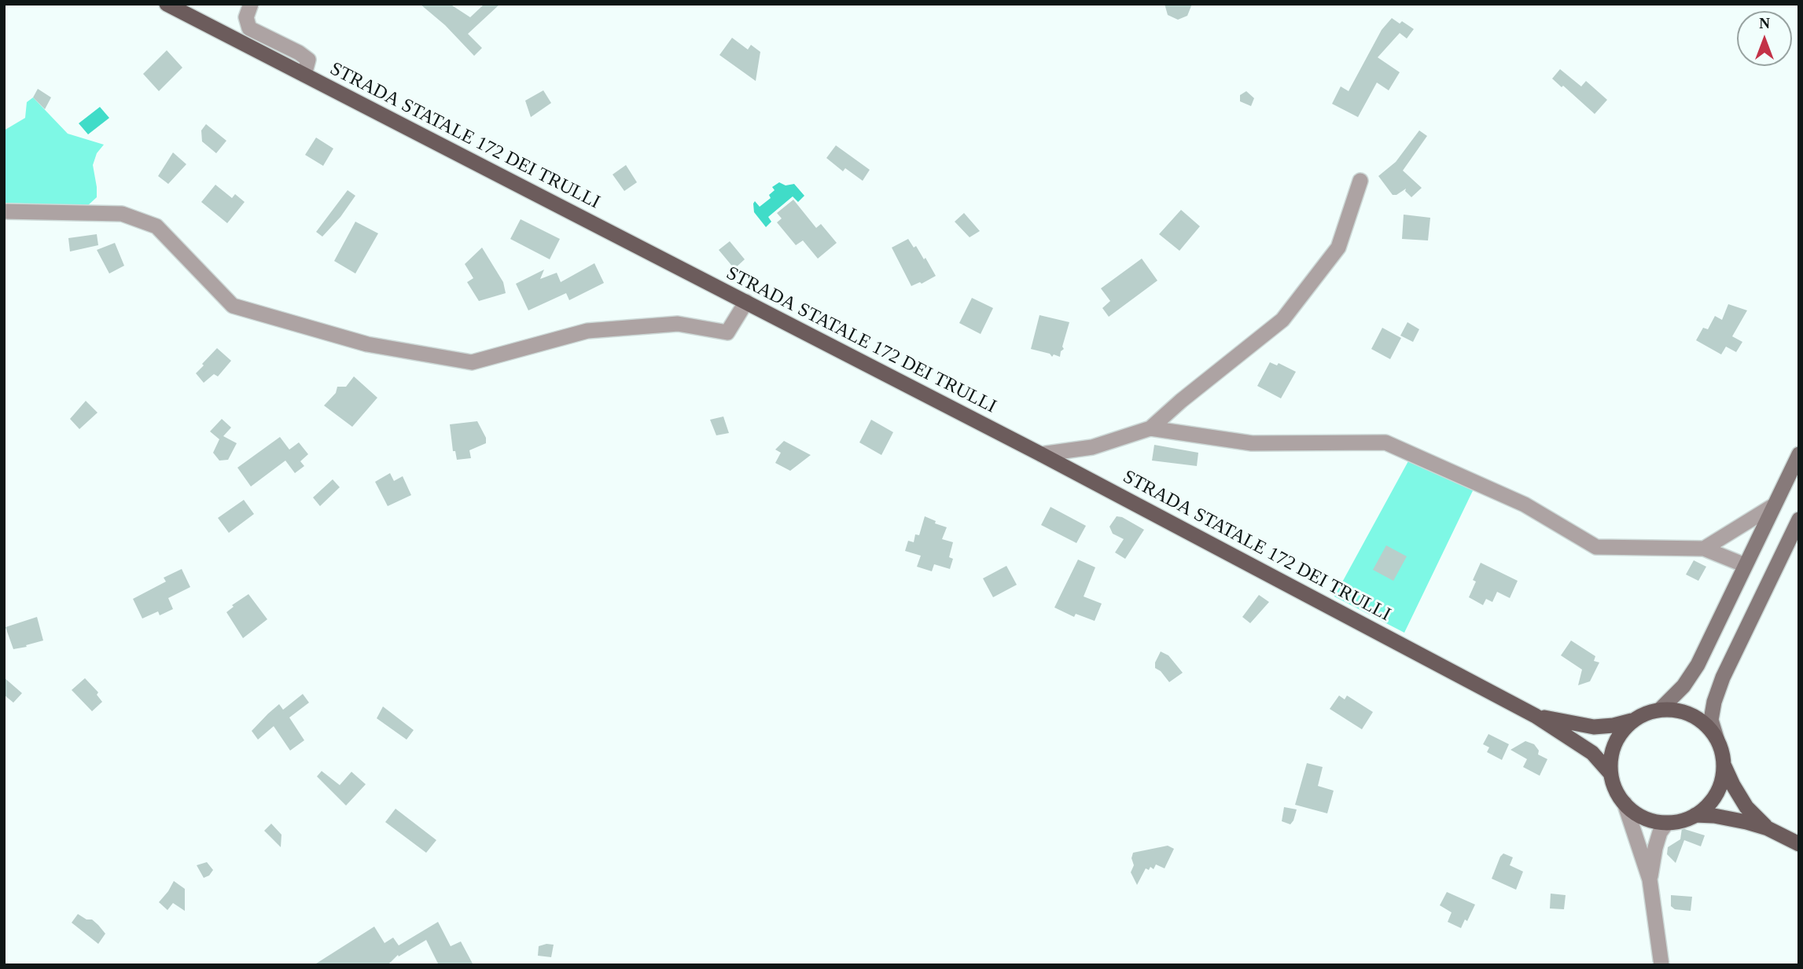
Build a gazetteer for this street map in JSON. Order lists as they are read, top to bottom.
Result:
{
  "streets": {
    "main road": ["STRADA STATALE 172 DEI TRULLI"]
  },
  "north": "top"
}
